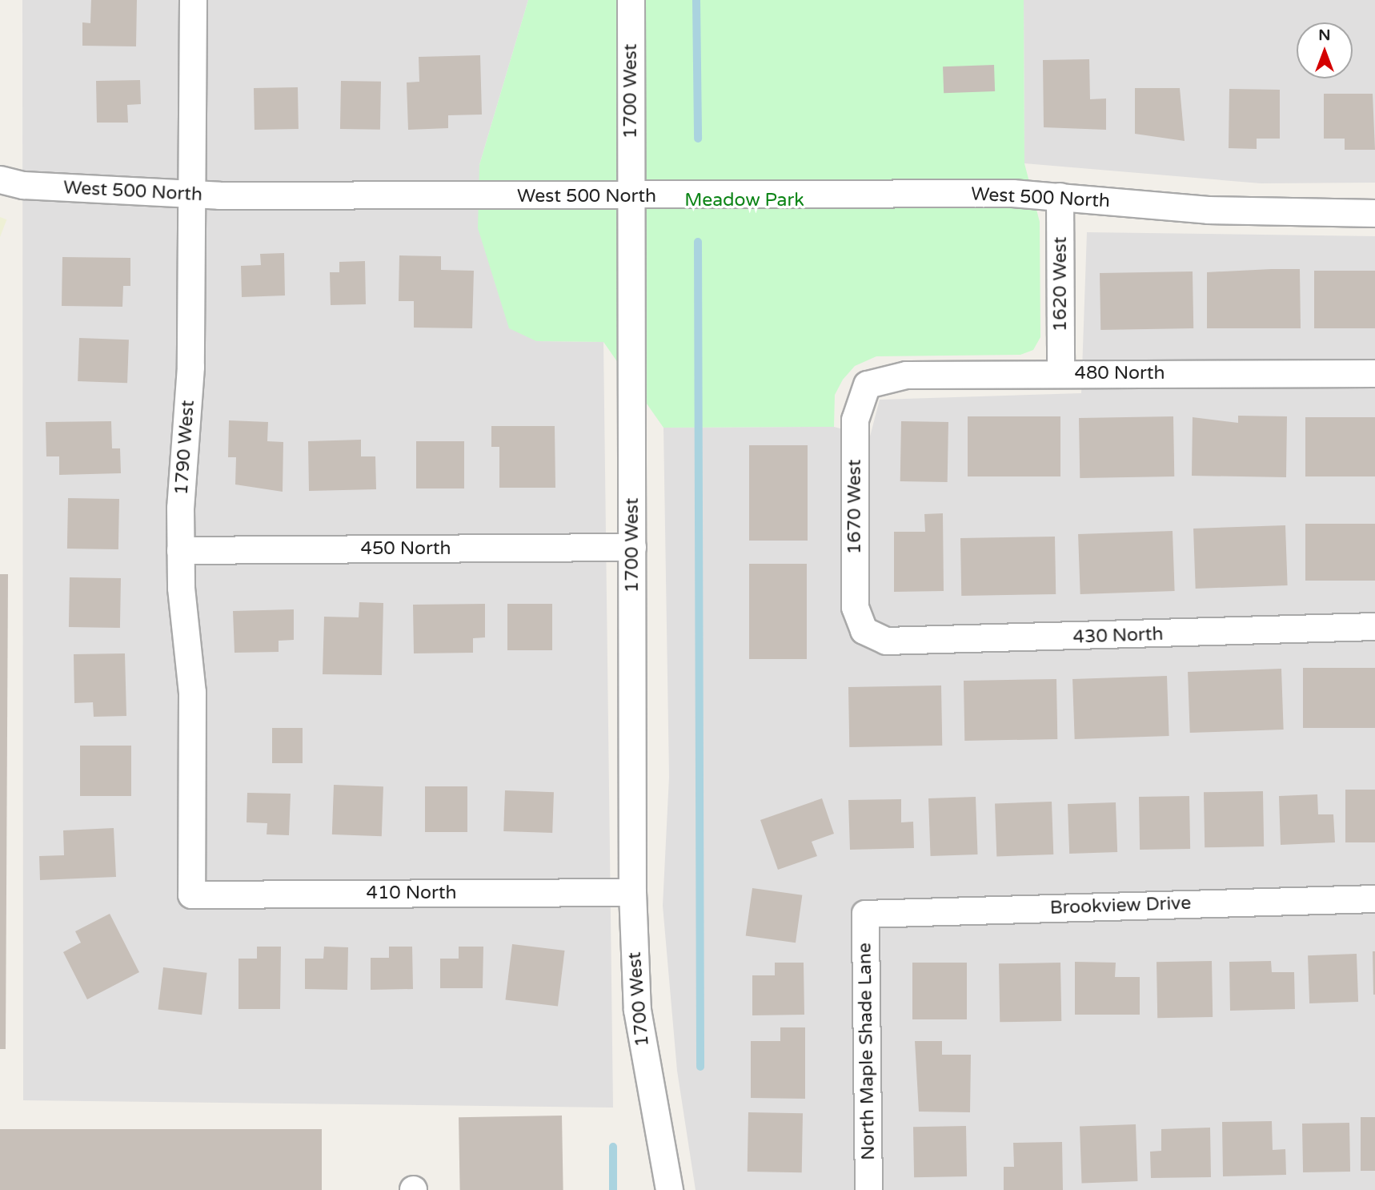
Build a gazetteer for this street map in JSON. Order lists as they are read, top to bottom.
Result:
{
  "streets": {
    "street": [
      "1700 West",
      "West 500 North",
      "1620 West",
      "480 North",
      "1790 West",
      "1670 West",
      "450 North",
      "430 North",
      "410 North",
      "Brookview Drive",
      "North Maple Shade Lane"
    ]
  },
  "crossings": [
    ["1700 West", "West 500 North"],
    ["1700 West", "450 North"],
    ["1700 West", "410 North"],
    ["West 500 North", "1620 West"],
    ["West 500 North", "1790 West"],
    ["1620 West", "480 North"],
    ["480 North", "1670 West"],
    ["1790 West", "450 North"],
    ["1790 West", "410 North"],
    ["1670 West", "430 North"],
    ["Brookview Drive", "North Maple Shade Lane"]
  ],
  "parks": ["Meadow Park"],
  "north": "top"
}
